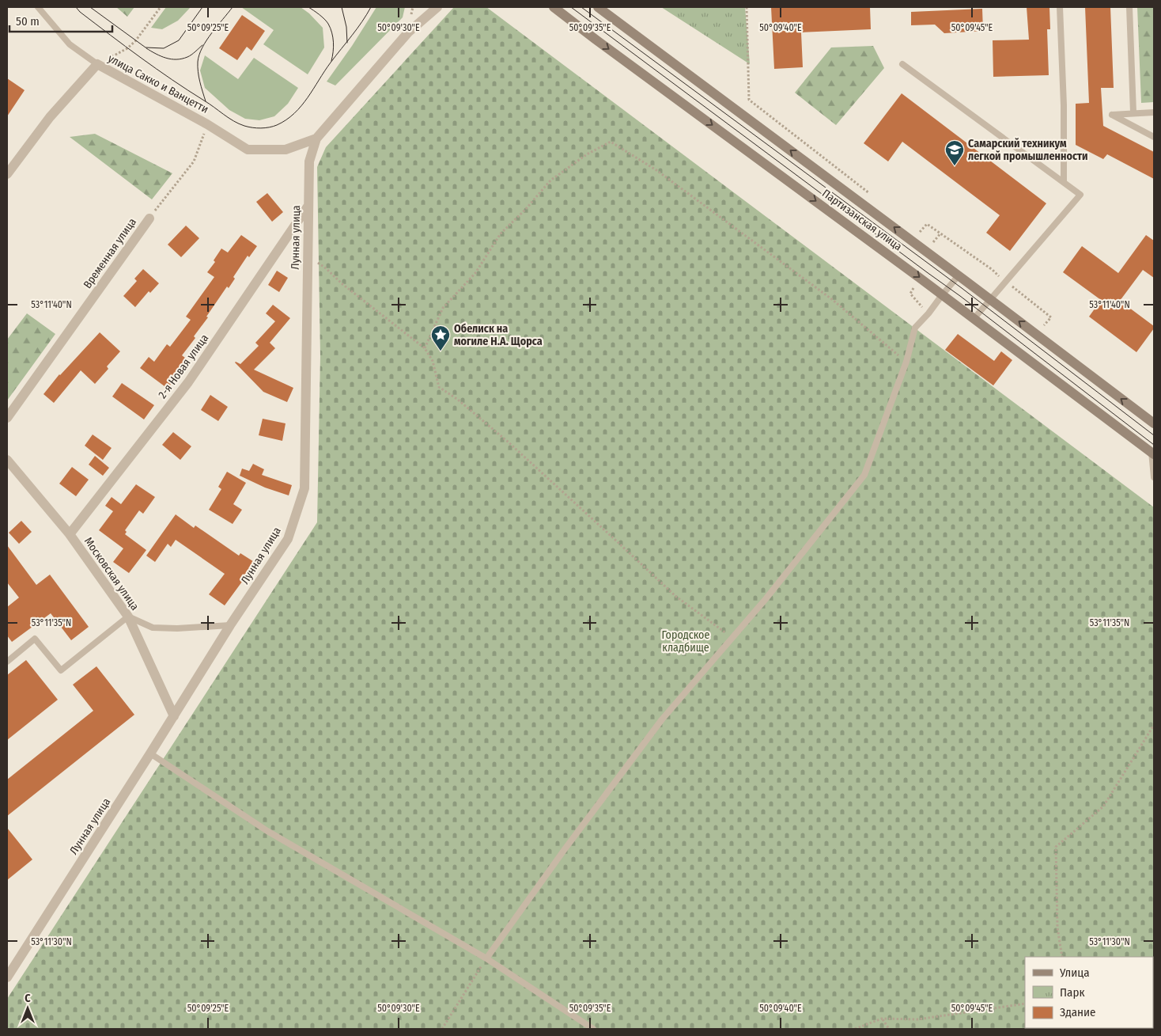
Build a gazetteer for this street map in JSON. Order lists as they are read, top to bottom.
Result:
{
  "streets": {
    "street": [
      "улица Сакко и Ванцетти",
      "Партизанская улица",
      "Лунная улица",
      "Временная улица",
      "2-я Новая улица",
      "Московская улица"
    ]
  },
  "crossings": [
    ["улица Сакко и Ванцетти", "Лунная улица"],
    ["Лунная улица", "2-я Новая улица"],
    ["Лунная улица", "Московская улица"],
    ["2-я Новая улица", "Московская улица"]
  ],
  "parks": ["Городское кладбище"],
  "places": {
    "school or university": ["Самарский техникум легкой промышленности"],
    "place": ["Обелиск на могиле Н.А. Щорса"]
  },
  "legend": ["Улица", "Парк", "Здание"],
  "scale_bar": "50 m",
  "north": "top",
  "coordinates": [
    "50°09'25\"E",
    "50°09'30\"E",
    "50°09'35\"E",
    "50°09'40\"E",
    "50°09'45\"E",
    "53°11'40\"N",
    "53°11'35\"N",
    "53°11'30\"N"
  ]
}
